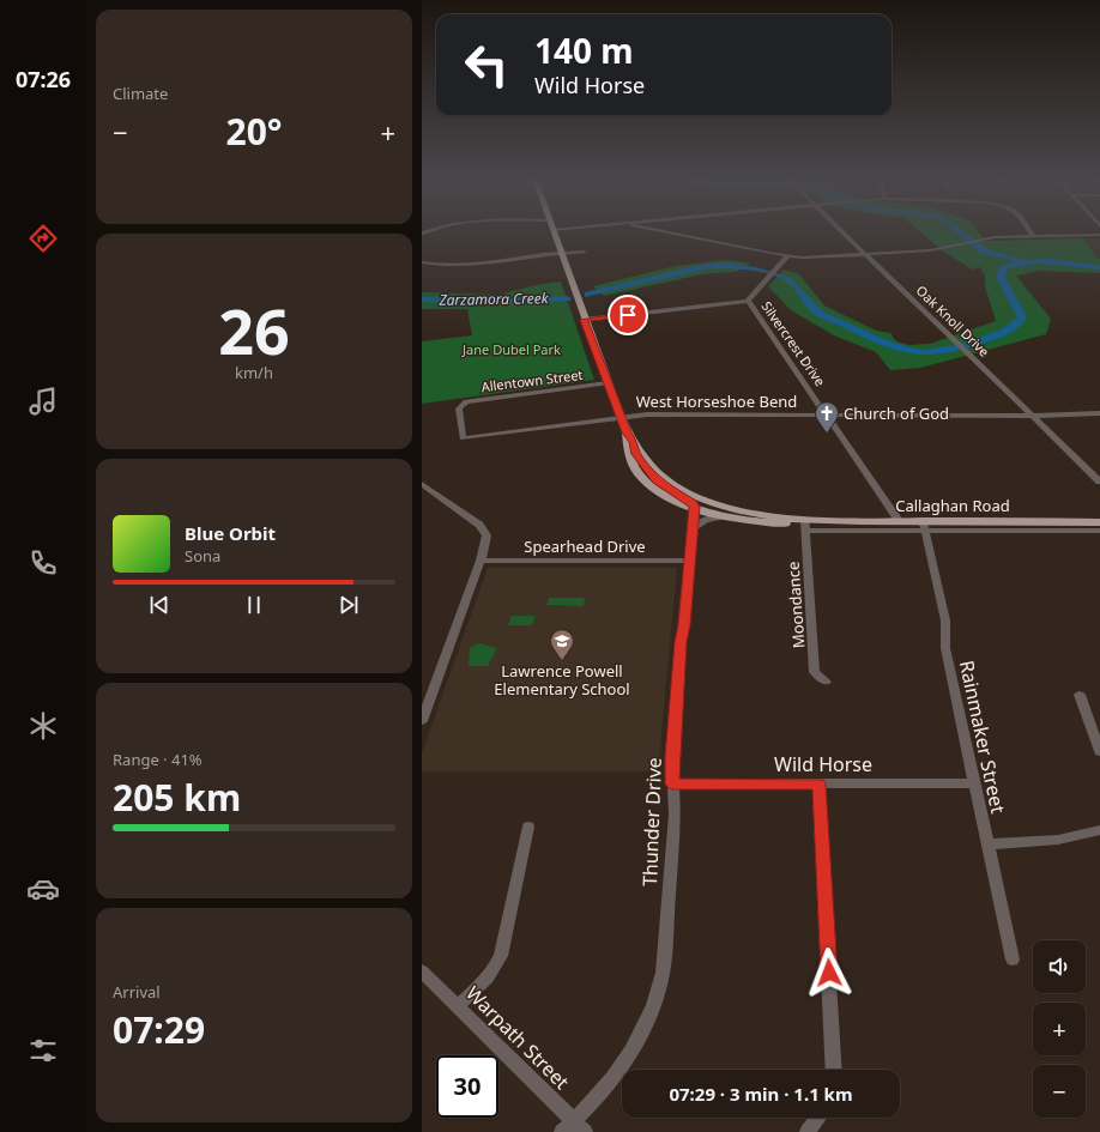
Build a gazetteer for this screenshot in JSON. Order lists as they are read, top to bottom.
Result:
{
  "streets": {
    "main road": ["Callaghan Road"],
    "street": [
      "Oak Knoll Drive",
      "Silvercrest Drive",
      "Allentown Street",
      "West Horseshoe Bend",
      "Spearhead Drive",
      "Moondance",
      "Rainmaker Street",
      "Wild Horse",
      "Thunder Drive",
      "Warpath Street"
    ]
  },
  "crossings": [
    ["Oak Knoll Drive", "West Horseshoe Bend"],
    ["Silvercrest Drive", "West Horseshoe Bend"],
    ["Silvercrest Drive", "Callaghan Road"],
    ["Allentown Street", "West Horseshoe Bend"],
    ["Allentown Street", "Callaghan Road"],
    ["West Horseshoe Bend", "Callaghan Road"],
    ["Callaghan Road", "Moondance"],
    ["Callaghan Road", "Rainmaker Street"],
    ["Callaghan Road", "Thunder Drive"],
    ["Spearhead Drive", "Thunder Drive"],
    ["Rainmaker Street", "Wild Horse"],
    ["Wild Horse", "Thunder Drive"],
    ["Thunder Drive", "Warpath Street"]
  ],
  "water": ["Zarzamora Creek"],
  "parks": ["Jane Dubel Park"],
  "places": {
    "church": ["Church of God"],
    "school or university": ["Lawrence Powell Elementary School"]
  },
  "page": {
    "tabs": "07:26",
    "tile": [
      "Climate",
      ["26", "km/h"],
      ["Range · 41%", "205 km"],
      ["Arrival", "07:29"]
    ],
    "turn": ["140 m", "Wild Horse"],
    "heat": ["−", "20°", "+"],
    "song": ["Blue Orbit", "Sona"],
    "map_buttons": ["+", "−"],
    "limit": "30",
    "trip": "07:29 · 3 min · 1.1 km"
  }
}
